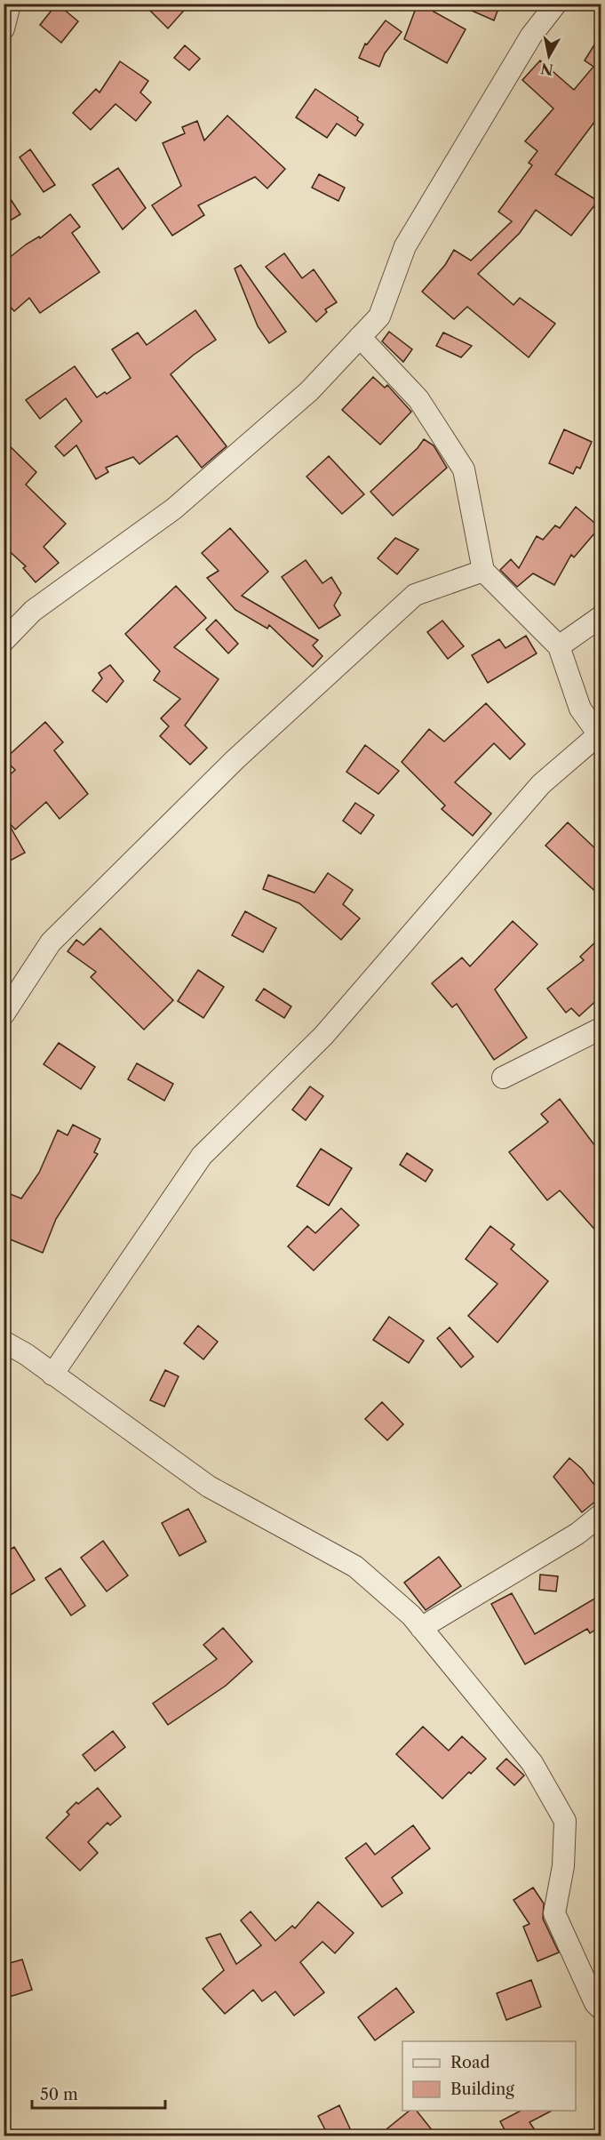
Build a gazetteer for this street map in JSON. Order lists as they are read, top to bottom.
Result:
{
  "legend": ["Road", "Building"],
  "scale_bar": "50 m",
  "north": "bottom"
}
